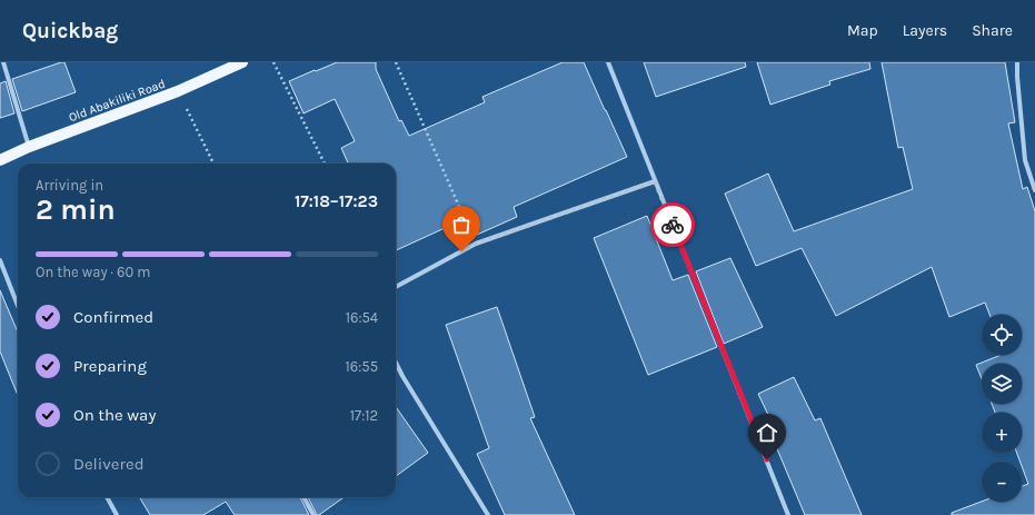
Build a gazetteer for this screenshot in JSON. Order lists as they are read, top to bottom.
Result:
{
  "streets": {
    "main road": ["Old Abakiliki Road"]
  },
  "page": {
    "header": "Quickbag",
    "nav": ["Map", "Layers", "Share"],
    "heading": ["2 min", "Arriving in", "17:18–17:23"],
    "bar": "On the way · 60 m",
    "list": [
      ["Confirmed", "16:54"],
      ["Preparing", "16:55"],
      ["On the way", "17:12"],
      "Delivered"
    ],
    "map_buttons": ["+", "−"]
  }
}
